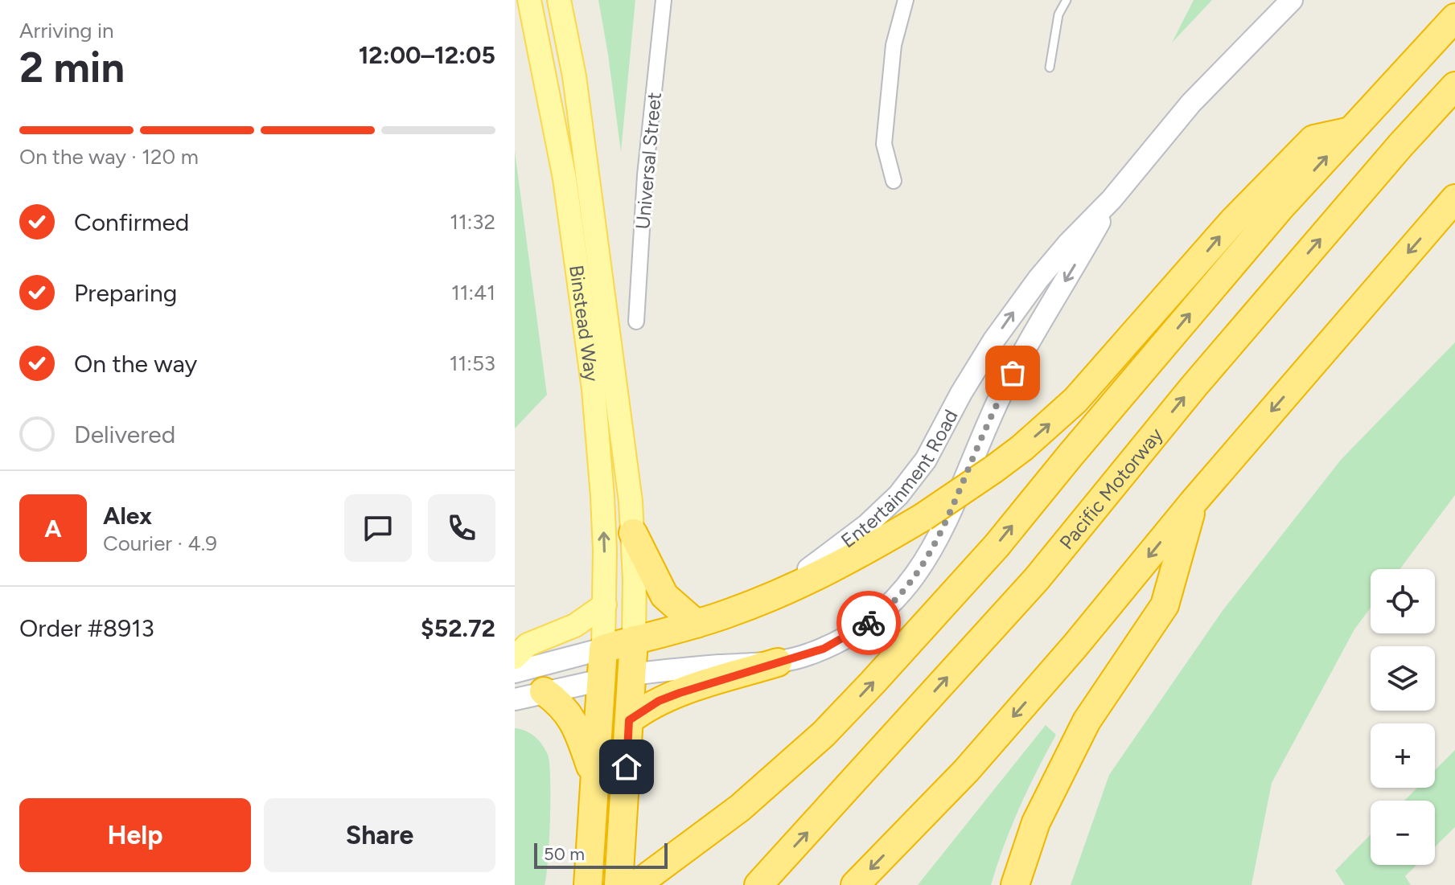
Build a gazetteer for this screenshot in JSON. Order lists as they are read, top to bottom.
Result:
{
  "streets": {
    "highway": ["Entertainment Road", "Pacific Motorway"],
    "main road": ["Binstead Way"],
    "street": ["Universal Street"]
  },
  "crossings": [
    ["Binstead Way", "Entertainment Road"]
  ],
  "scale_bar": "50 m",
  "page": {
    "heading": ["2 min", "Arriving in", "12:00–12:05"],
    "panel": [
      "Alex",
      "Courier · 4.9",
      "Order #8913",
      "$52.72"
    ],
    "bar": "On the way · 120 m",
    "list": [
      ["Confirmed", "11:32"],
      ["Preparing", "11:41"],
      ["On the way", "11:53"],
      "Delivered"
    ],
    "round": "A",
    "map_buttons": ["+", "−"],
    "buttons": ["Help", "Share"],
    "scale": "50 m"
  }
}
